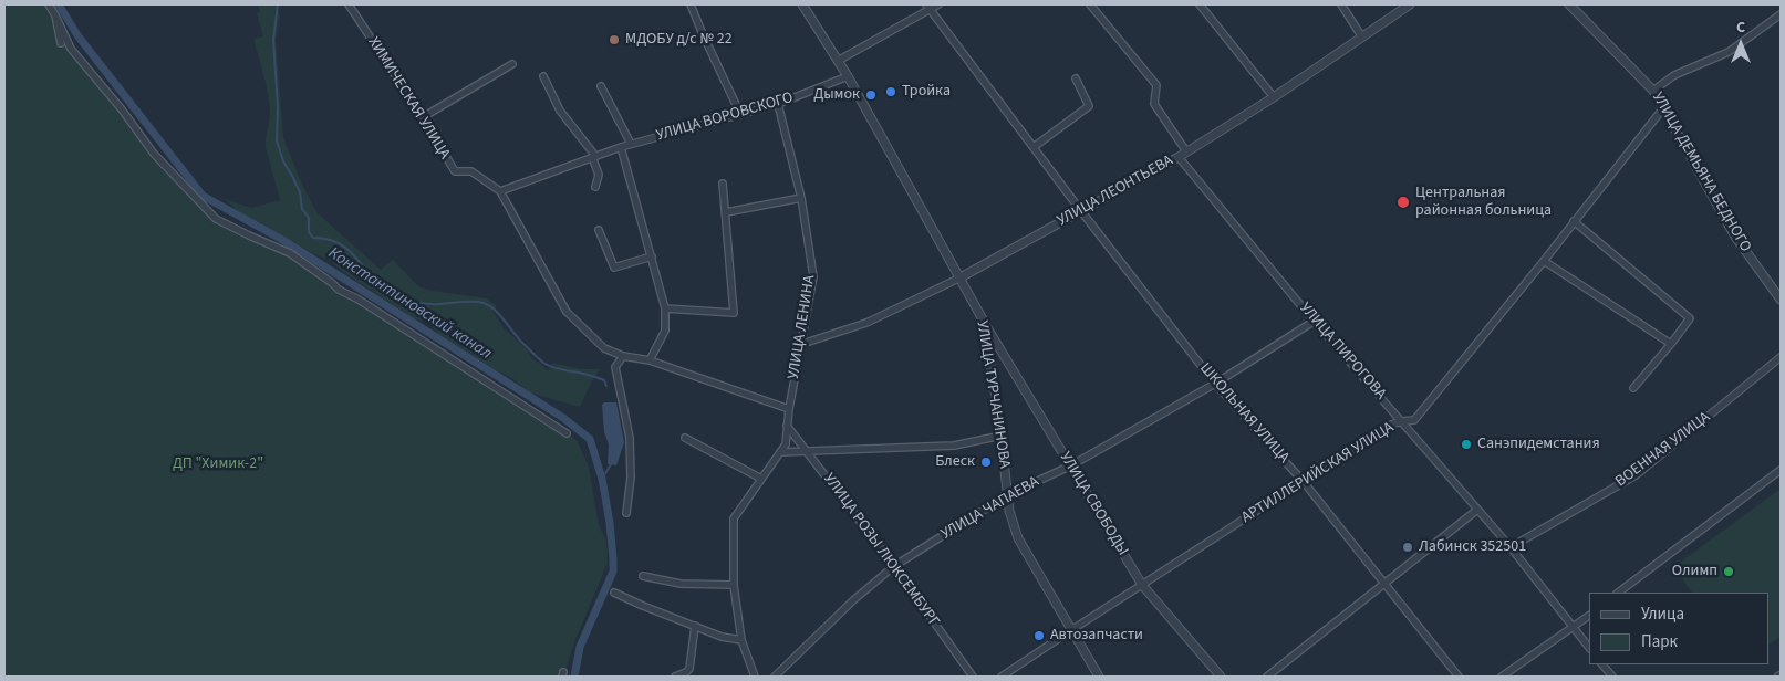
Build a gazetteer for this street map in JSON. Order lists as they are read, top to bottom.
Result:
{
  "streets": {
    "street": [
      "ХИМИЧЕСКАЯ УЛИЦА",
      "УЛИЦА ВОРОВСКОГО",
      "УЛИЦА ДЕМЬЯНА БЕДНОГО",
      "УЛИЦА ЛЕОНТЬЕВА",
      "УЛИЦА ЛЕНИНА",
      "УЛИЦА ПИРОГОВА",
      "УЛИЦА ТУРЧАНИНОВА",
      "ШКОЛЬНАЯ УЛИЦА",
      "ВОЕННАЯ УЛИЦА",
      "АРТИЛЛЕРИЙСКАЯ УЛИЦА",
      "УЛИЦА СВОБОДЫ",
      "УЛИЦА ЧАПАЕВА",
      "УЛИЦА РОЗЫ ЛЮКСЕМБУРГ"
    ]
  },
  "crossings": [
    ["ХИМИЧЕСКАЯ УЛИЦА", "УЛИЦА ВОРОВСКОГО"],
    ["ХИМИЧЕСКАЯ УЛИЦА", "УЛИЦА ЛЕНИНА"],
    ["УЛИЦА ВОРОВСКОГО", "УЛИЦА ЛЕНИНА"],
    ["УЛИЦА ВОРОВСКОГО", "УЛИЦА ТУРЧАНИНОВА"],
    ["УЛИЦА ДЕМЬЯНА БЕДНОГО", "АРТИЛЛЕРИЙСКАЯ УЛИЦА"],
    ["УЛИЦА ЛЕОНТЬЕВА", "УЛИЦА ЛЕНИНА"],
    ["УЛИЦА ЛЕОНТЬЕВА", "УЛИЦА ПИРОГОВА"],
    ["УЛИЦА ЛЕОНТЬЕВА", "УЛИЦА ТУРЧАНИНОВА"],
    ["УЛИЦА ЛЕОНТЬЕВА", "ШКОЛЬНАЯ УЛИЦА"],
    ["УЛИЦА ЛЕНИНА", "УЛИЦА РОЗЫ ЛЮКСЕМБУРГ"],
    ["УЛИЦА ПИРОГОВА", "ВОЕННАЯ УЛИЦА"],
    ["УЛИЦА ПИРОГОВА", "АРТИЛЛЕРИЙСКАЯ УЛИЦА"],
    ["УЛИЦА ПИРОГОВА", "УЛИЦА ЧАПАЕВА"],
    ["УЛИЦА ТУРЧАНИНОВА", "АРТИЛЛЕРИЙСКАЯ УЛИЦА"],
    ["УЛИЦА ТУРЧАНИНОВА", "УЛИЦА СВОБОДЫ"],
    ["УЛИЦА ТУРЧАНИНОВА", "УЛИЦА ЧАПАЕВА"],
    ["ШКОЛЬНАЯ УЛИЦА", "АРТИЛЛЕРИЙСКАЯ УЛИЦА"],
    ["ШКОЛЬНАЯ УЛИЦА", "УЛИЦА ЧАПАЕВА"],
    ["АРТИЛЛЕРИЙСКАЯ УЛИЦА", "УЛИЦА СВОБОДЫ"],
    ["УЛИЦА СВОБОДЫ", "УЛИЦА ЧАПАЕВА"],
    ["УЛИЦА ЧАПАЕВА", "УЛИЦА РОЗЫ ЛЮКСЕМБУРГ"]
  ],
  "water": ["Константиновский канал"],
  "parks": ["ДП \"Химик-2\""],
  "places": [
    "МДОБУ д/с № 22",
    "Тройка",
    "Дымок",
    "Центральная районная больница",
    "Санэпидемстания",
    "Блеск",
    "Лабинск 352501",
    "Олимп",
    "Автозапчасти"
  ],
  "legend": ["Улица", "Парк"],
  "north": "top"
}
